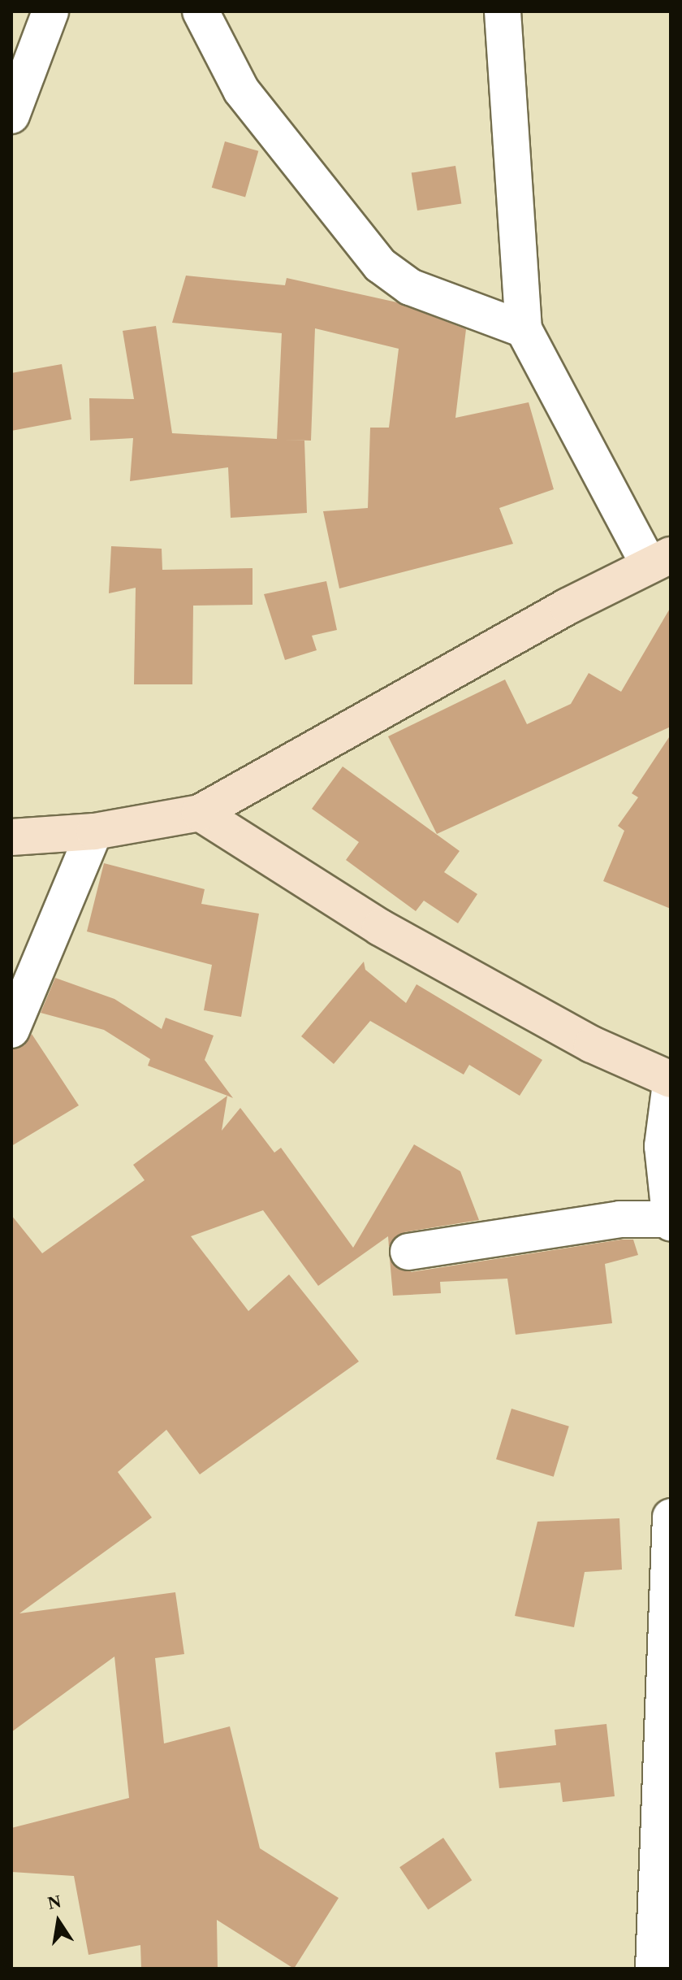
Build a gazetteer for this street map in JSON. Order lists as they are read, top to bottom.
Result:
{
  "north": "top"
}
